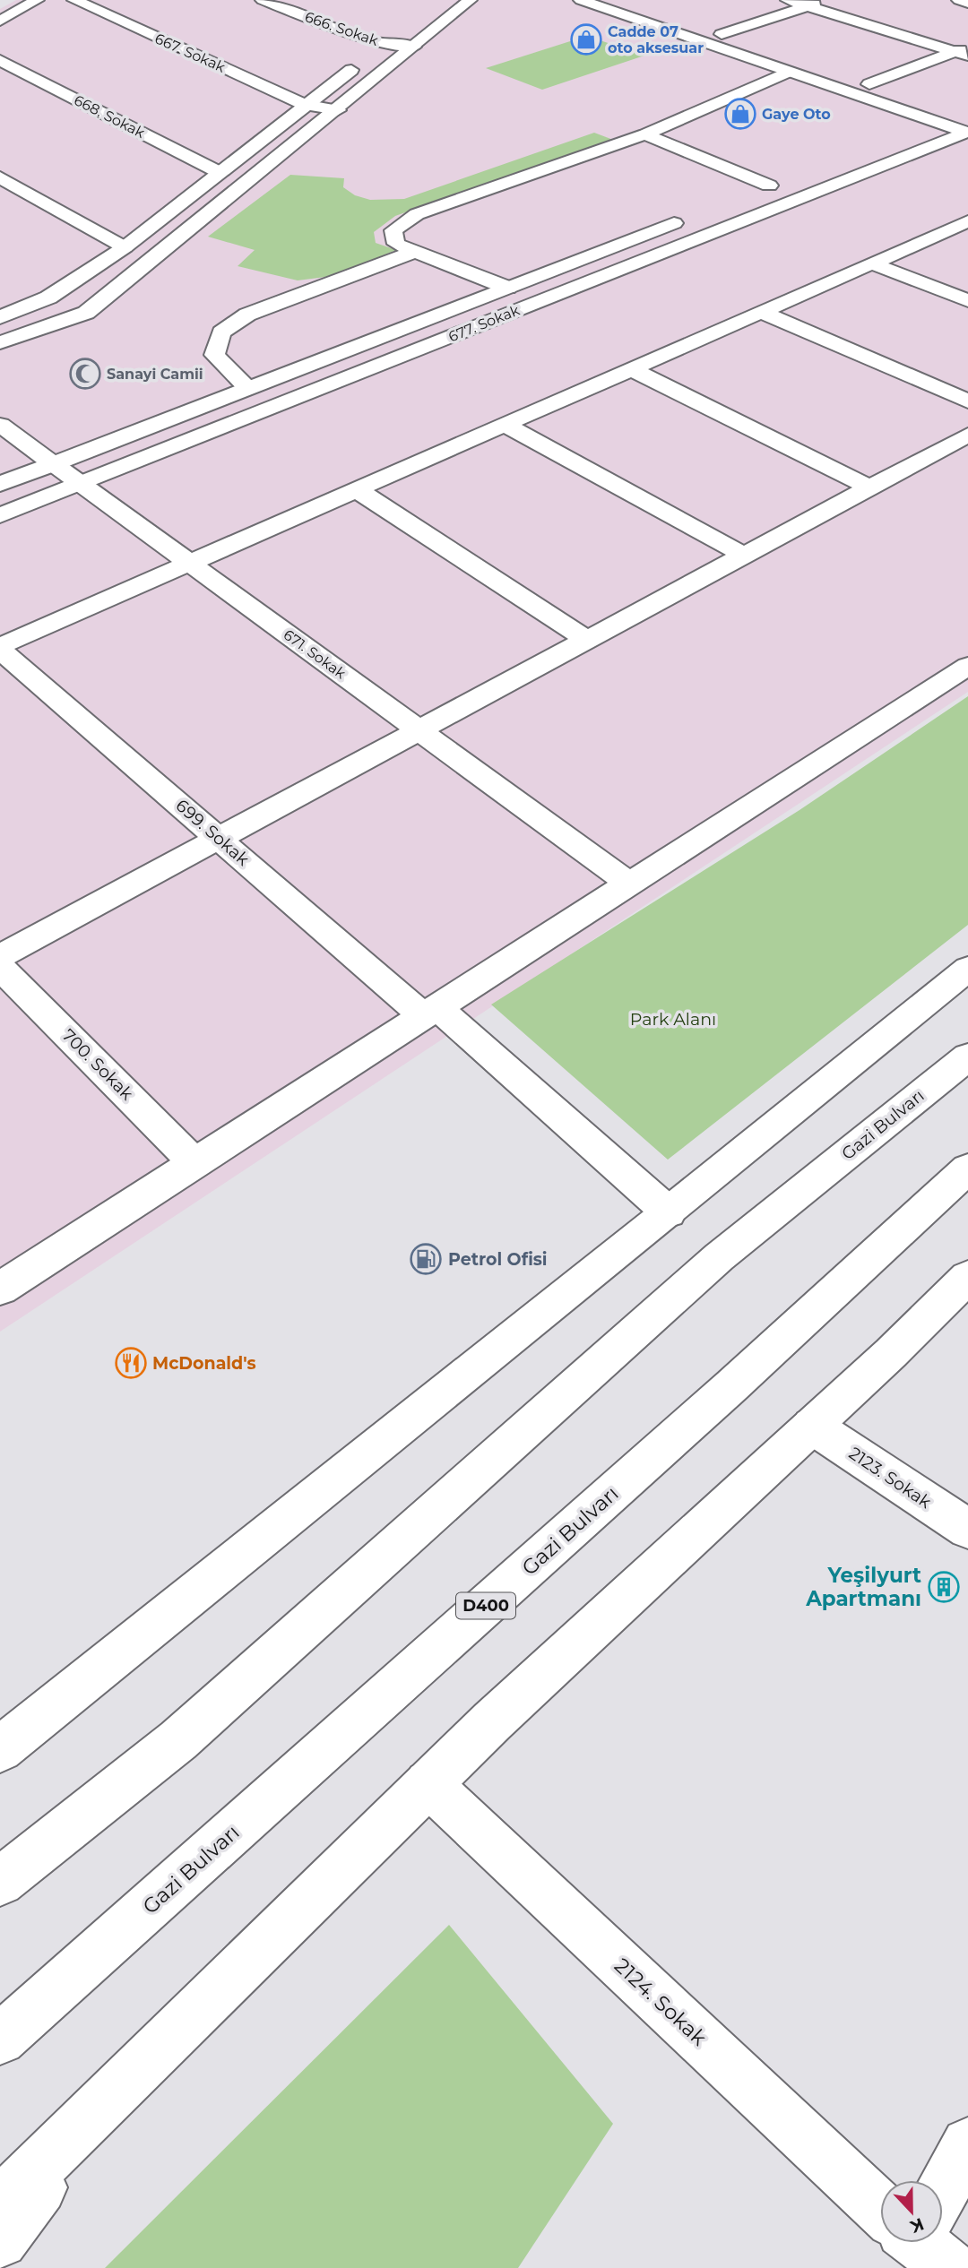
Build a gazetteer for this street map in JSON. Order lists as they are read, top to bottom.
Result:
{
  "streets": {
    "main road": [
      "666. Sokak",
      "667. Sokak",
      "668. Sokak",
      "677. Sokak",
      "671. Sokak",
      "699. Sokak",
      "700. Sokak",
      "Gazi Bulvarı",
      "2123. Sokak",
      "D400",
      "2124. Sokak"
    ]
  },
  "crossings": [
    ["677. Sokak", "671. Sokak"]
  ],
  "parks": ["Park Alanı"],
  "places": {
    "shop": ["Cadde 07 oto aksesuar", "Gaye Oto"],
    "mosque": ["Sanayi Camii"],
    "fuel station": ["Petrol Ofisi"],
    "restaurant": ["McDonald's"],
    "building": ["Yeşilyurt Apartmanı"]
  },
  "north": "bottom"
}
